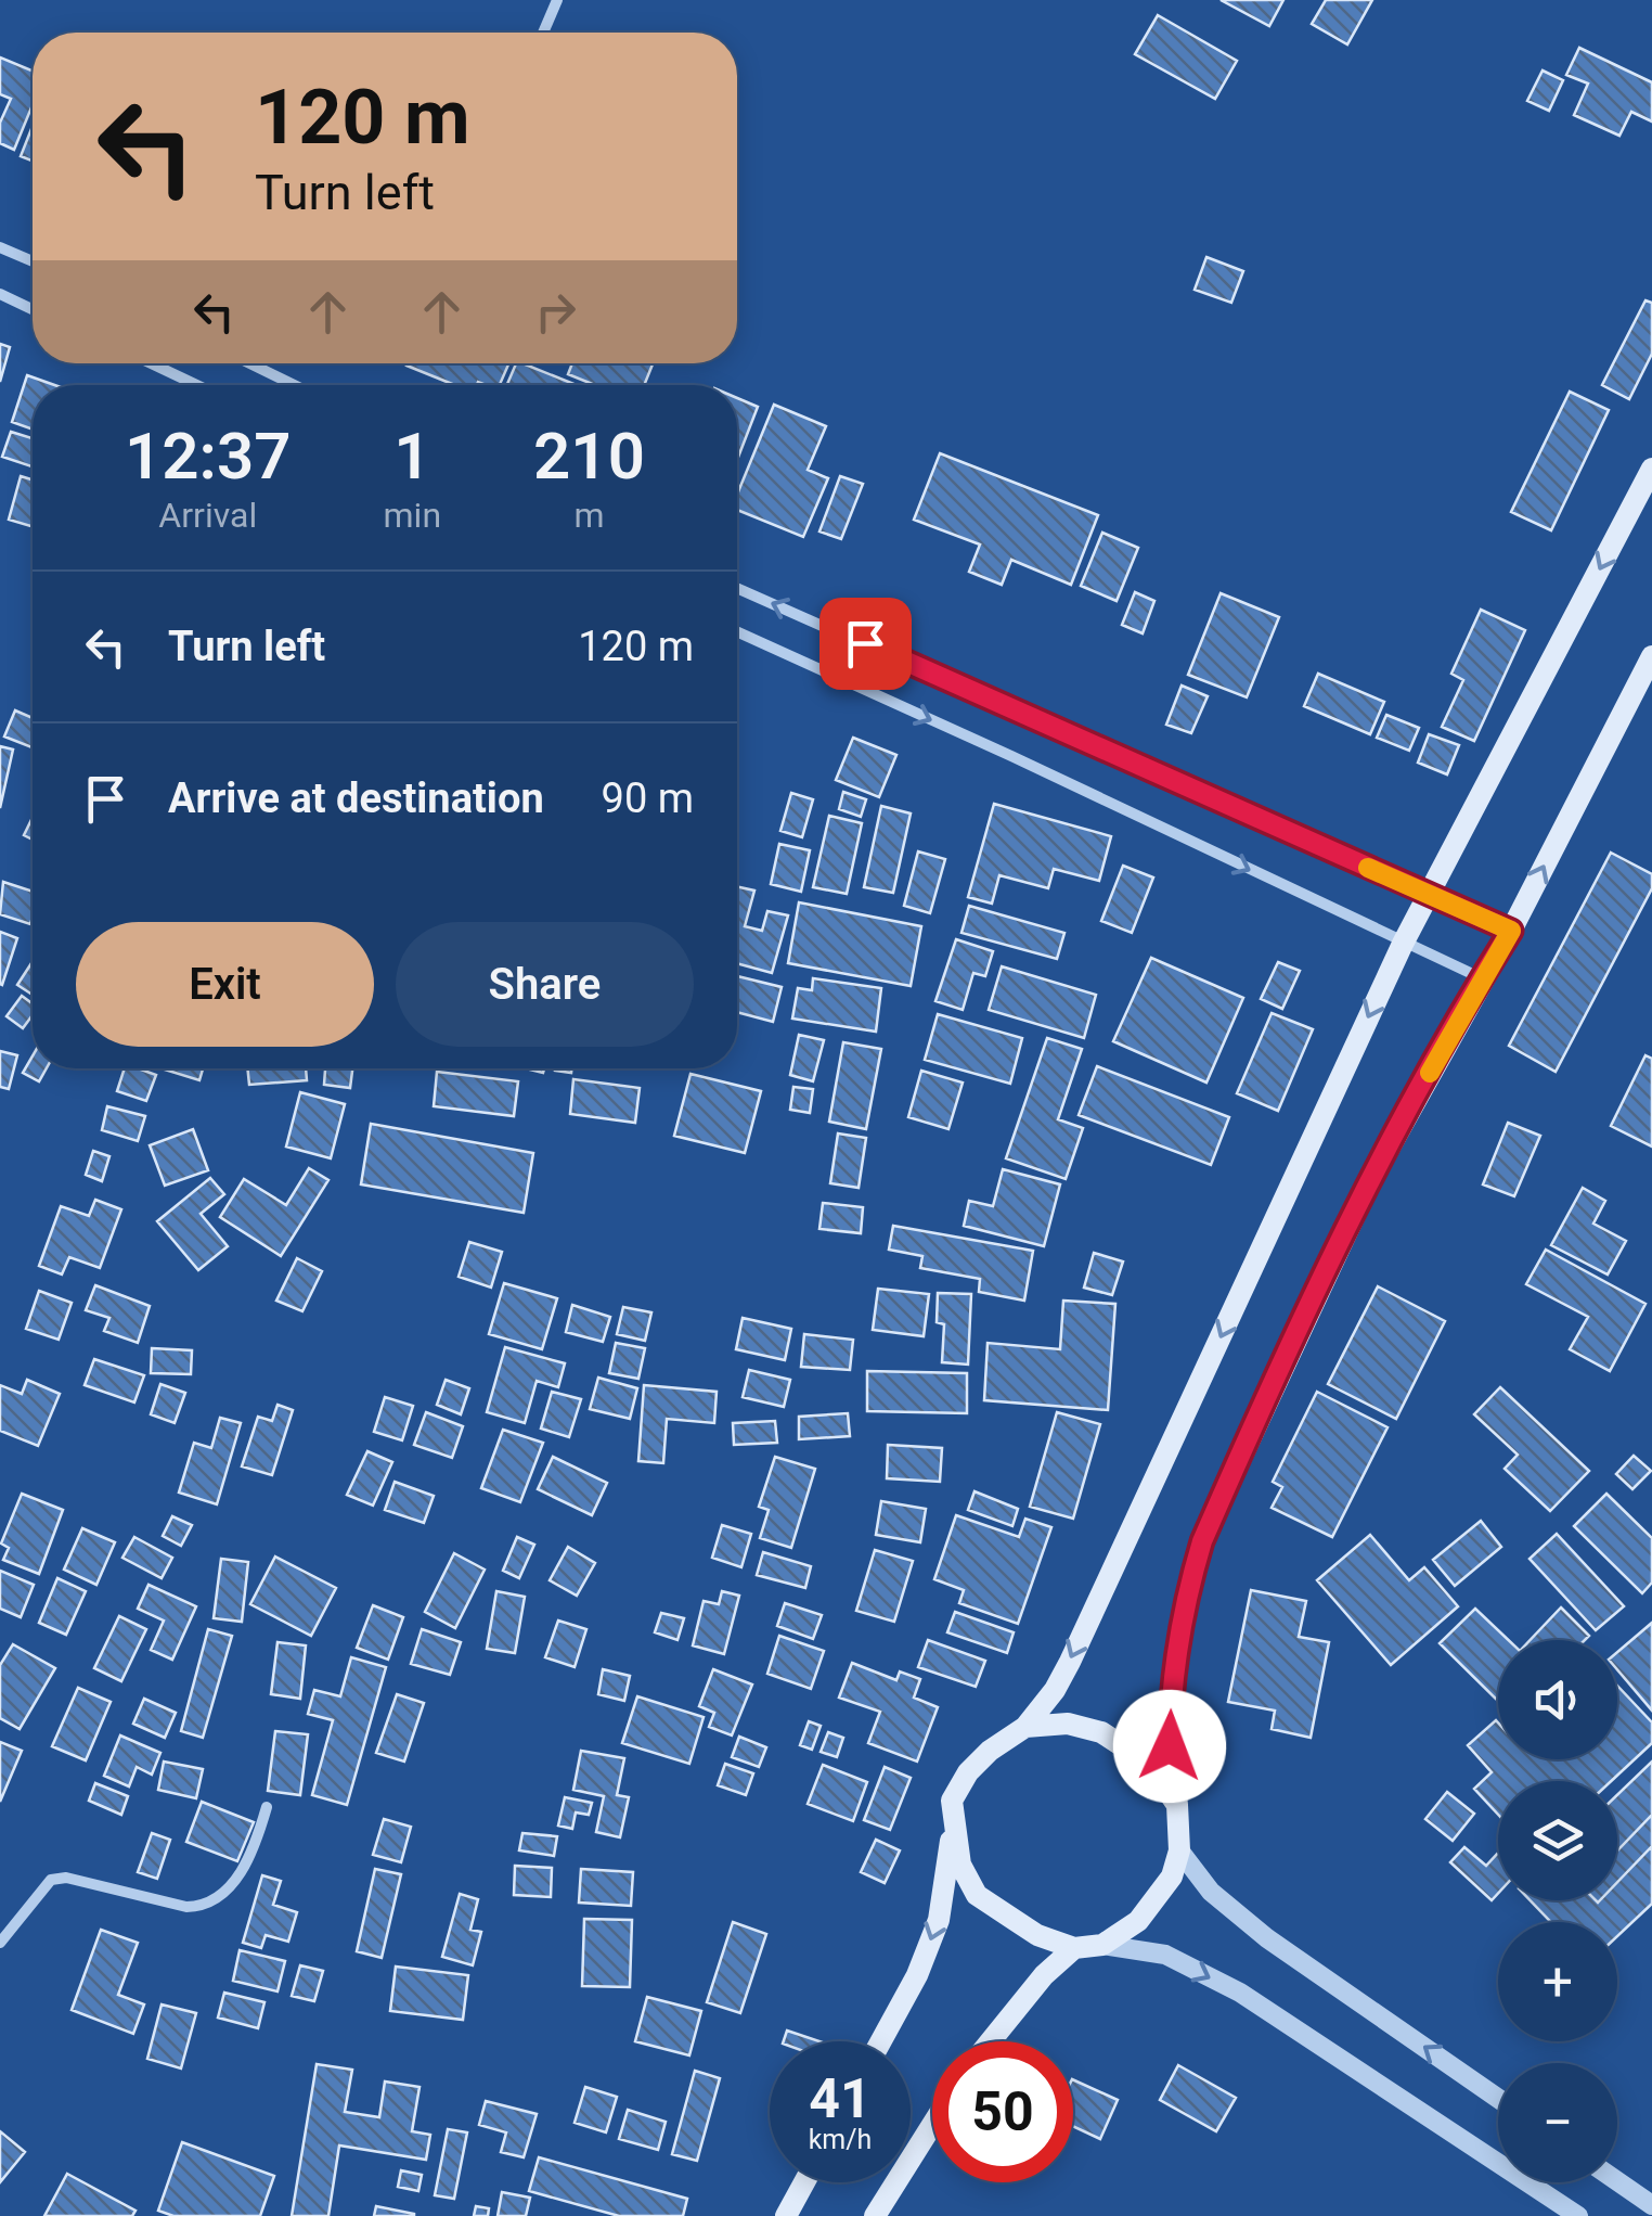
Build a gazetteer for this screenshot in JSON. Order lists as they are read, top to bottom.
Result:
{
  "page": {
    "turn": ["120 m", "Turn left"],
    "eta": [
      "12:37",
      "Arrival",
      "1",
      "min",
      "210",
      "m"
    ],
    "list": [
      {
        "name": "Turn left",
        "value": "120 m"
      },
      {
        "name": "Arrive at destination",
        "value": "90 m"
      }
    ],
    "buttons": ["Exit", "Share"],
    "map_buttons": ["+", "−"],
    "speed": "41 km/h",
    "limit": "50"
  }
}
